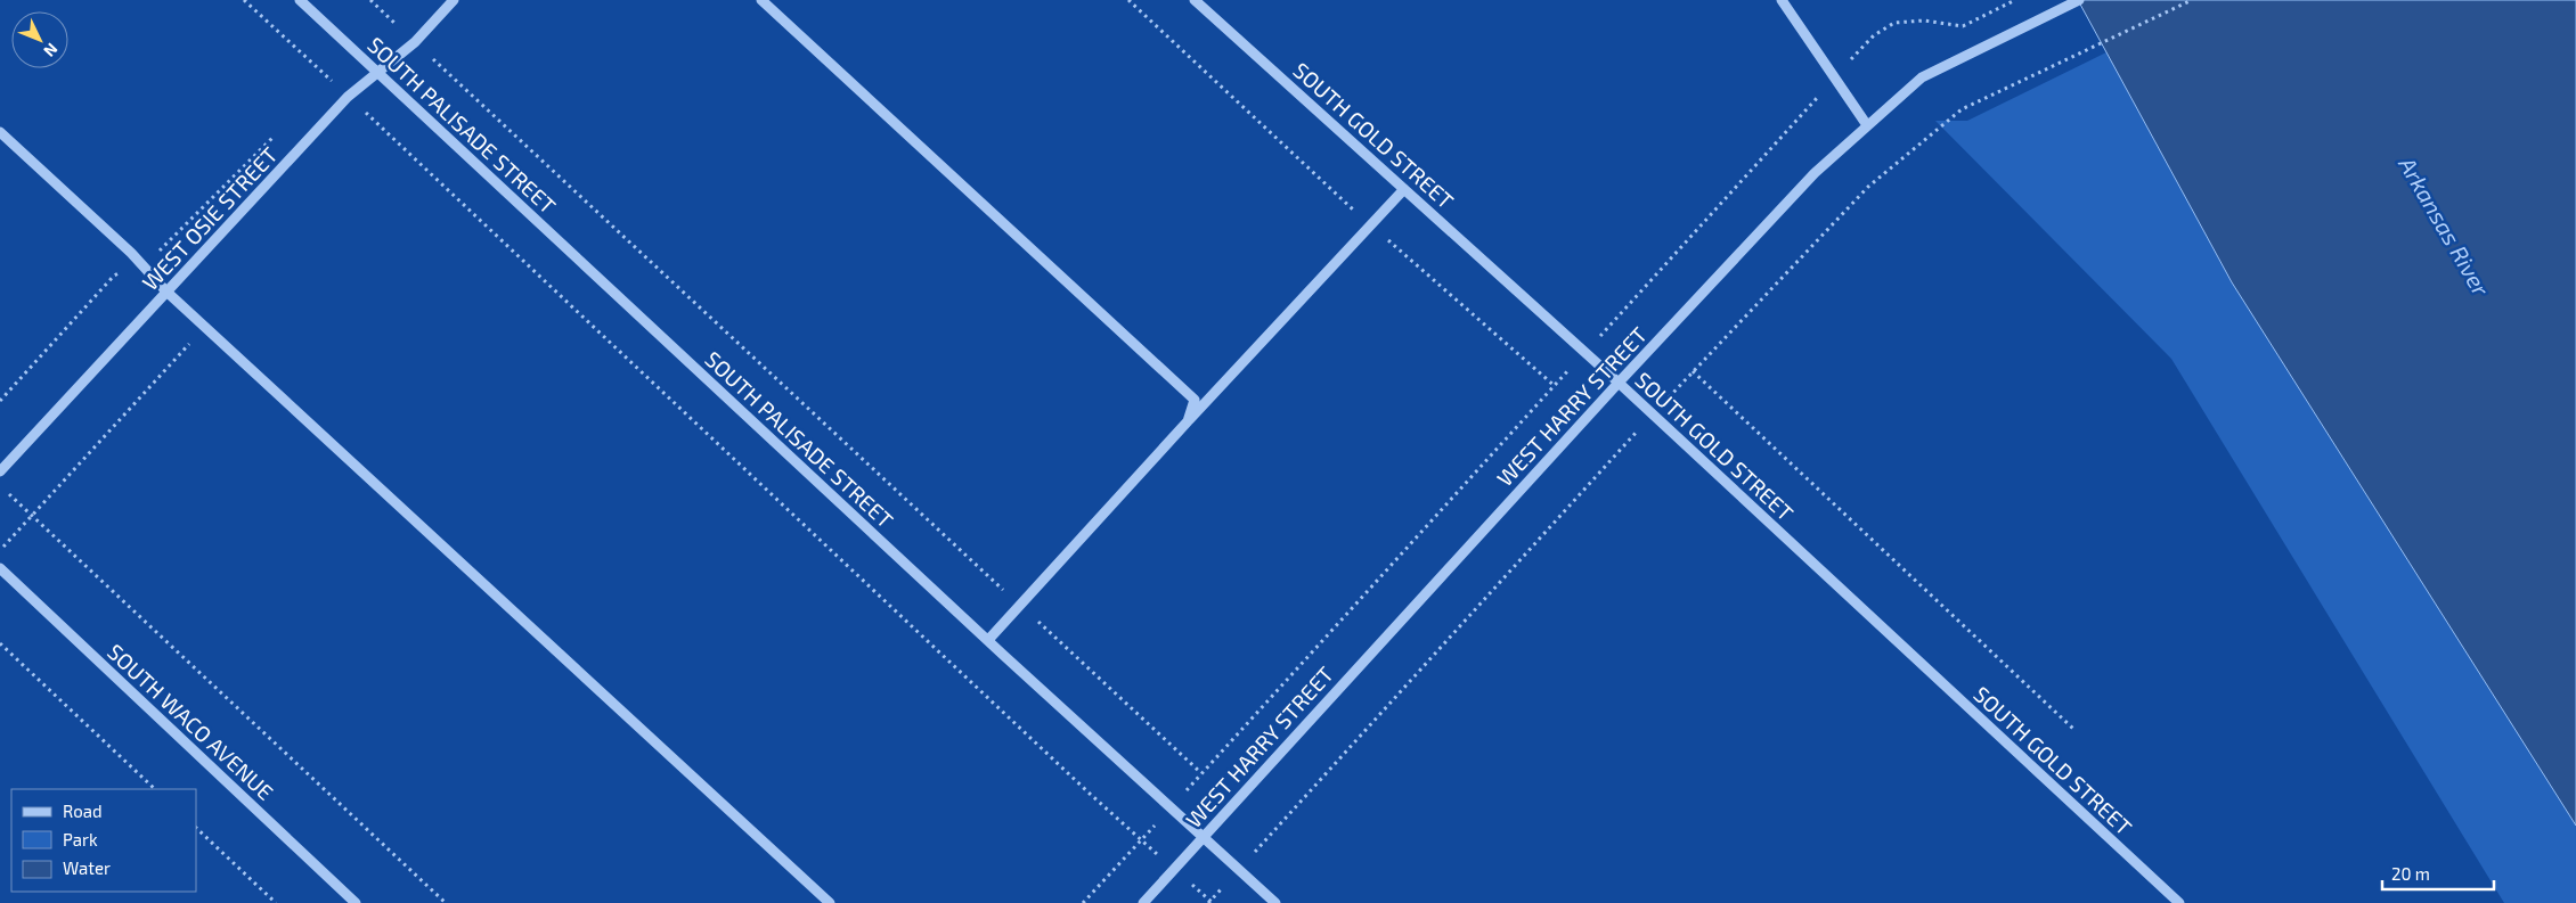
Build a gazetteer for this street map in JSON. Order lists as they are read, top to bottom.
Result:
{
  "streets": {
    "street": [
      "SOUTH PALISADE STREET",
      "SOUTH GOLD STREET",
      "WEST OSIE STREET",
      "WEST HARRY STREET",
      "SOUTH WACO AVENUE"
    ]
  },
  "crossings": [
    ["SOUTH PALISADE STREET", "WEST OSIE STREET"],
    ["SOUTH PALISADE STREET", "WEST HARRY STREET"],
    ["SOUTH GOLD STREET", "WEST HARRY STREET"]
  ],
  "water": ["Arkansas River"],
  "legend": ["Road", "Park", "Water"],
  "scale_bar": "20 m",
  "north": "bottom right"
}
